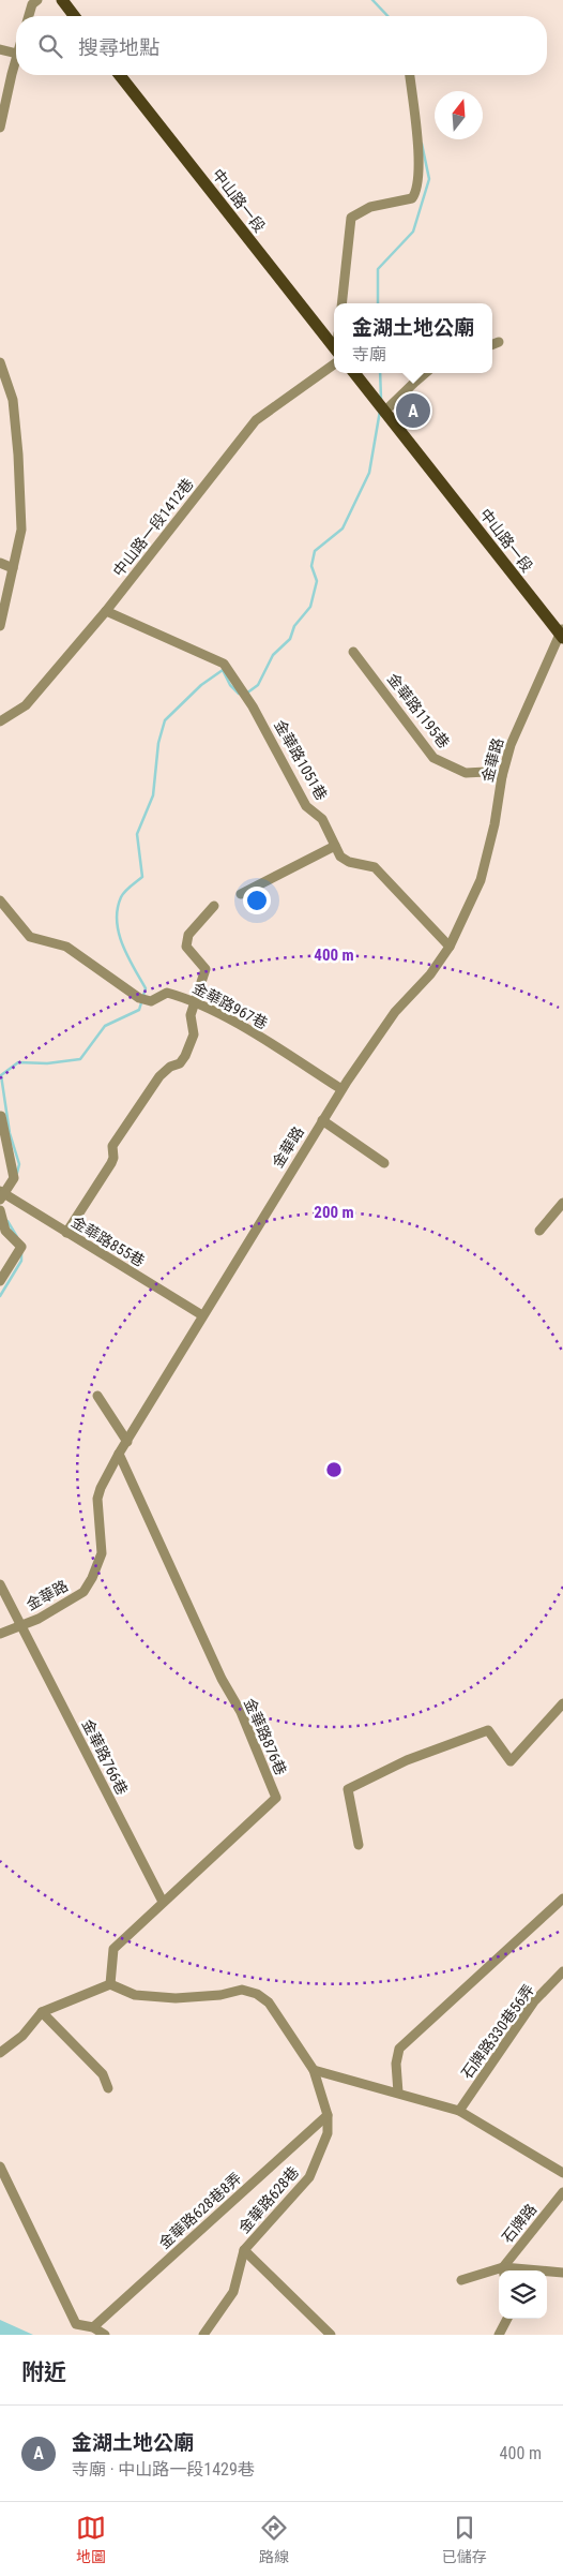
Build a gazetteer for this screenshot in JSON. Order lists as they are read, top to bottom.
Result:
{
  "streets": {
    "main road": ["中山路一段"],
    "street": [
      "中山路一段1412巷",
      "金華路1195巷",
      "金華路1051巷",
      "金華路",
      "金華路967巷",
      "金華路855巷",
      "金華路876巷",
      "金華路766巷",
      "石牌路330巷56弄",
      "金華路628巷",
      "金華路628巷8弄",
      "石牌路"
    ]
  },
  "crossings": [
    ["中山路一段", "金華路"],
    ["中山路一段1412巷", "金華路1051巷"],
    ["金華路1195巷", "金華路"],
    ["金華路1051巷", "金華路"],
    ["金華路", "金華路967巷"],
    ["金華路", "金華路855巷"],
    ["金華路", "金華路876巷"],
    ["金華路", "金華路766巷"],
    ["金華路876巷", "金華路766巷"],
    ["金華路876巷", "金華路628巷"],
    ["金華路628巷", "金華路628巷8弄"]
  ],
  "north": "top",
  "page": {
    "search": "搜尋地點",
    "popup": ["金湖土地公廟", "寺廟"],
    "pins": "A",
    "heading": "附近",
    "list": [
      {
        "mark": "A",
        "name": "金湖土地公廟",
        "note": "寺廟 · 中山路一段1429巷",
        "value": "400 m"
      }
    ],
    "nav": ["地圖", "路線", "已儲存"]
  },
  "rings": ["400 m", "200 m"]
}
